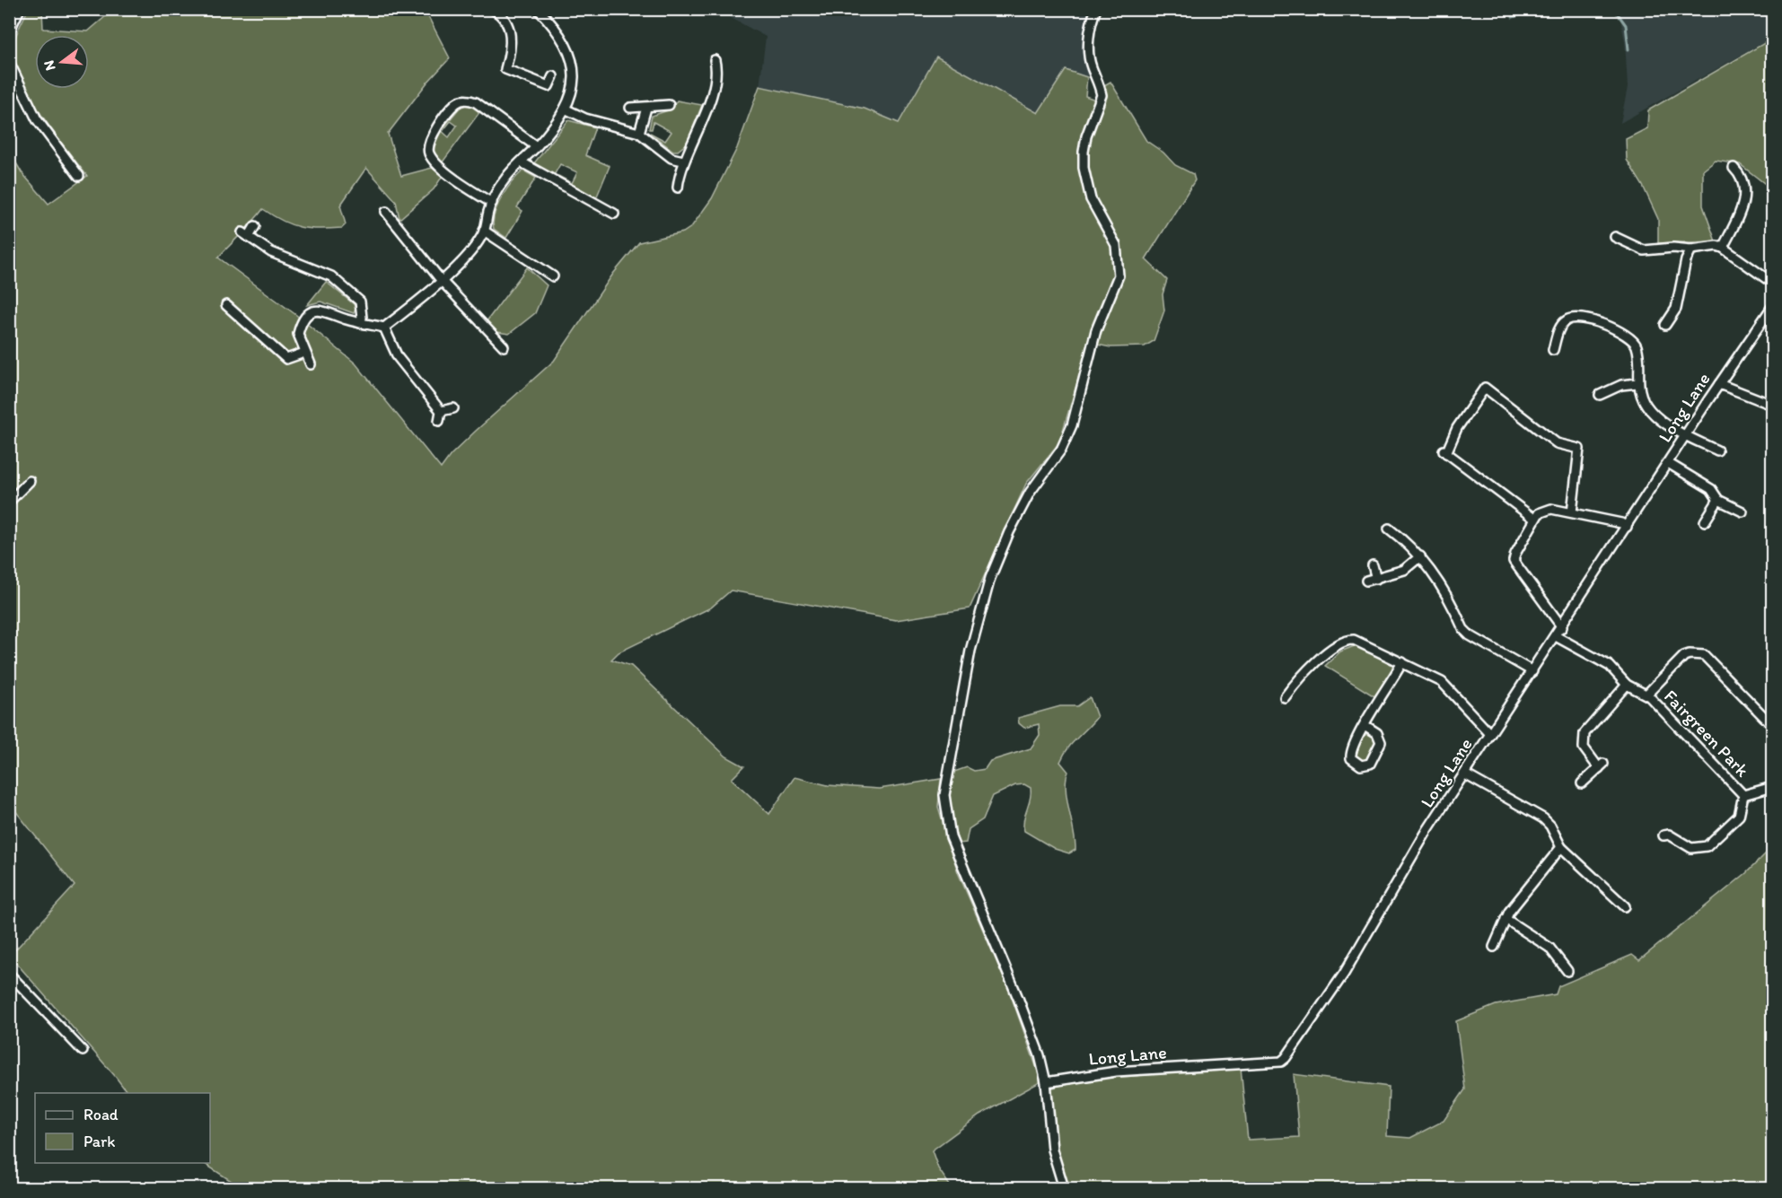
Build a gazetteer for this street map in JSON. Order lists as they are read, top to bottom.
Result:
{
  "streets": {
    "street": ["Long Lane", "Fairgreen Park"]
  },
  "crossings": [
    ["Long Lane", "Fairgreen Park"]
  ],
  "legend": ["Road", "Park"],
  "north": "left"
}
